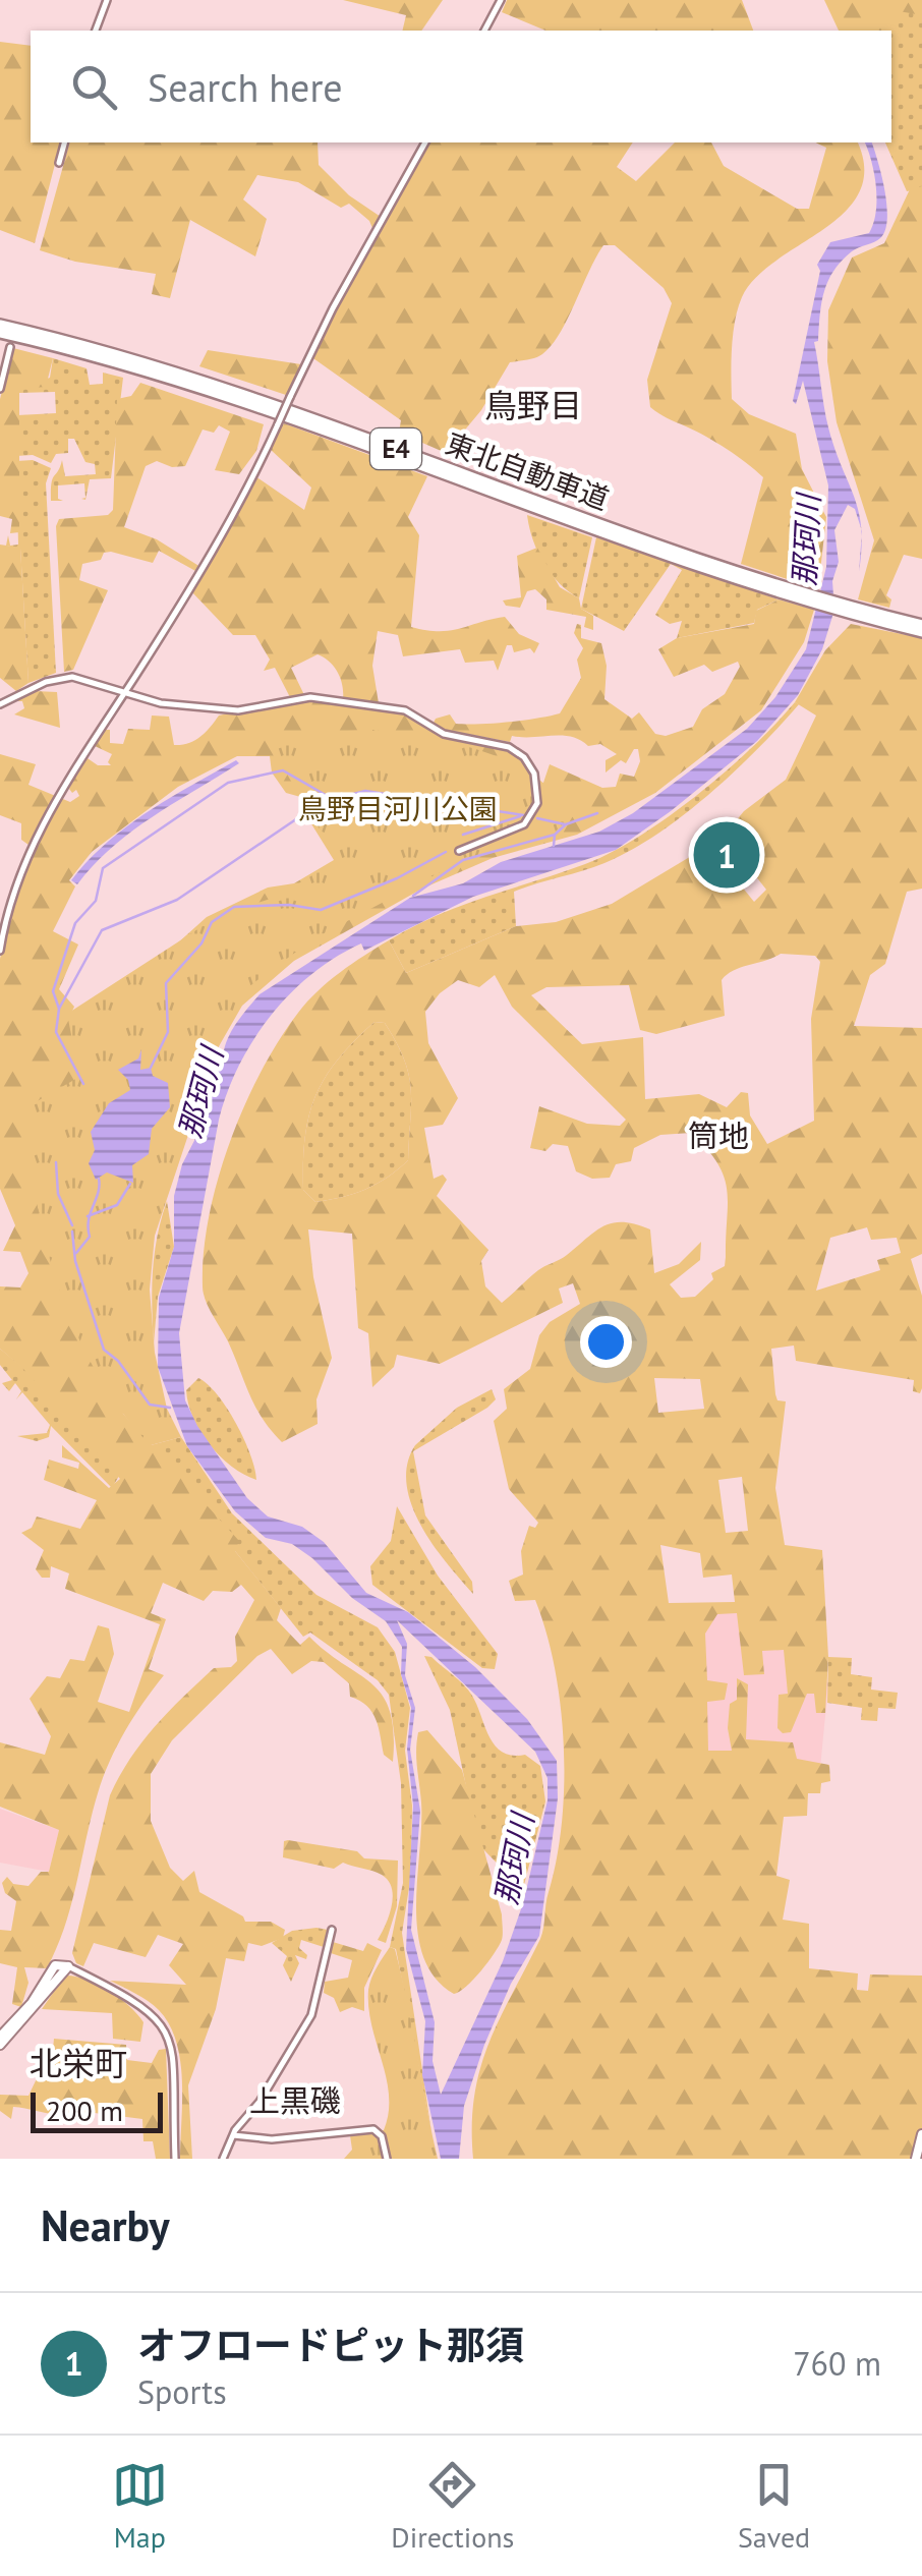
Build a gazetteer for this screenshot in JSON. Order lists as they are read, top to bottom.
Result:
{
  "streets": {
    "highway": ["E4", "東北自動車道"]
  },
  "districts": [
    "鳥野目",
    "筒地",
    "北栄町",
    "上黒磯"
  ],
  "water": ["那珂川"],
  "parks": ["鳥野目河川公園"],
  "scale_bar": "200 m",
  "page": {
    "search": "Search here",
    "pins": "1",
    "scale": "200 m",
    "heading": "Nearby",
    "list": [
      {
        "mark": "1",
        "name": "オフロードピット那須",
        "note": "Sports",
        "value": "760 m"
      }
    ],
    "nav": ["Map", "Directions", "Saved"]
  }
}
